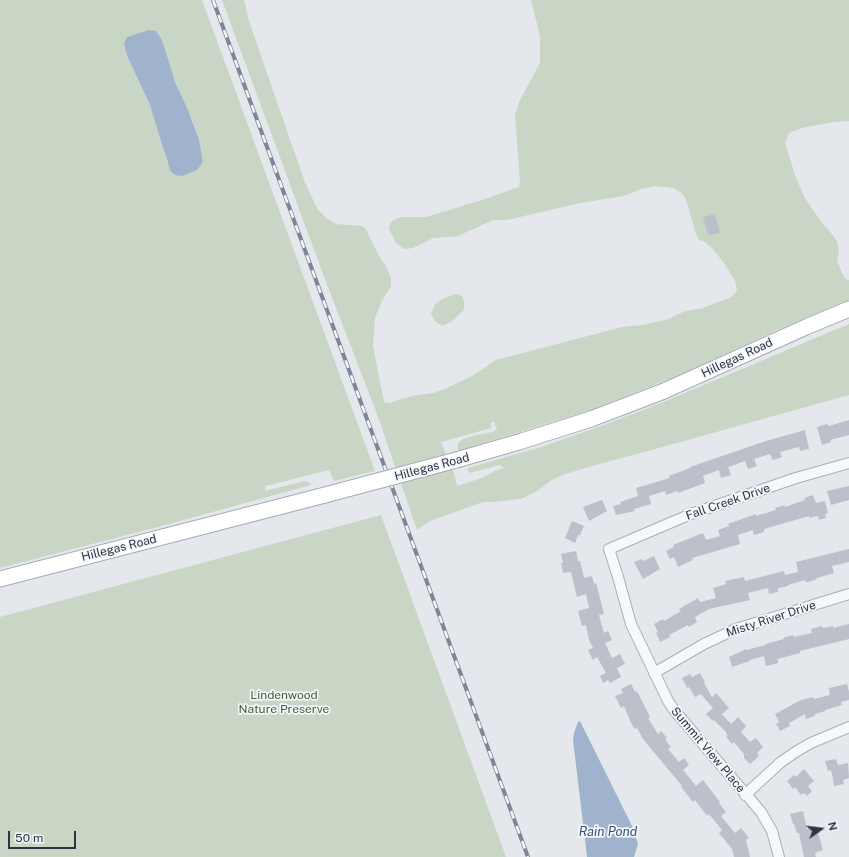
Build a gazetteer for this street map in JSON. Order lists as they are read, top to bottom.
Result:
{
  "streets": {
    "main road": ["Hillegas Road"],
    "street": ["Fall Creek Drive", "Misty River Drive", "Summit View Place"]
  },
  "crossings": [
    ["Fall Creek Drive", "Summit View Place"],
    ["Misty River Drive", "Summit View Place"]
  ],
  "water": ["Rain Pond"],
  "parks": ["Lindenwood Nature Preserve"],
  "scale_bar": "50 m",
  "north": "right"
}
